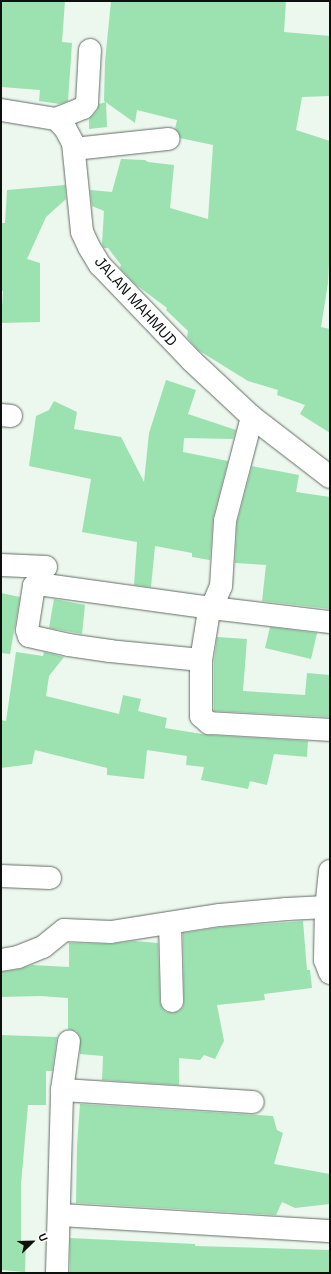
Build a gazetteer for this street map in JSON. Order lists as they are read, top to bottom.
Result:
{
  "streets": {
    "street": ["JALAN MAHMUD"]
  },
  "north": "top right"
}
